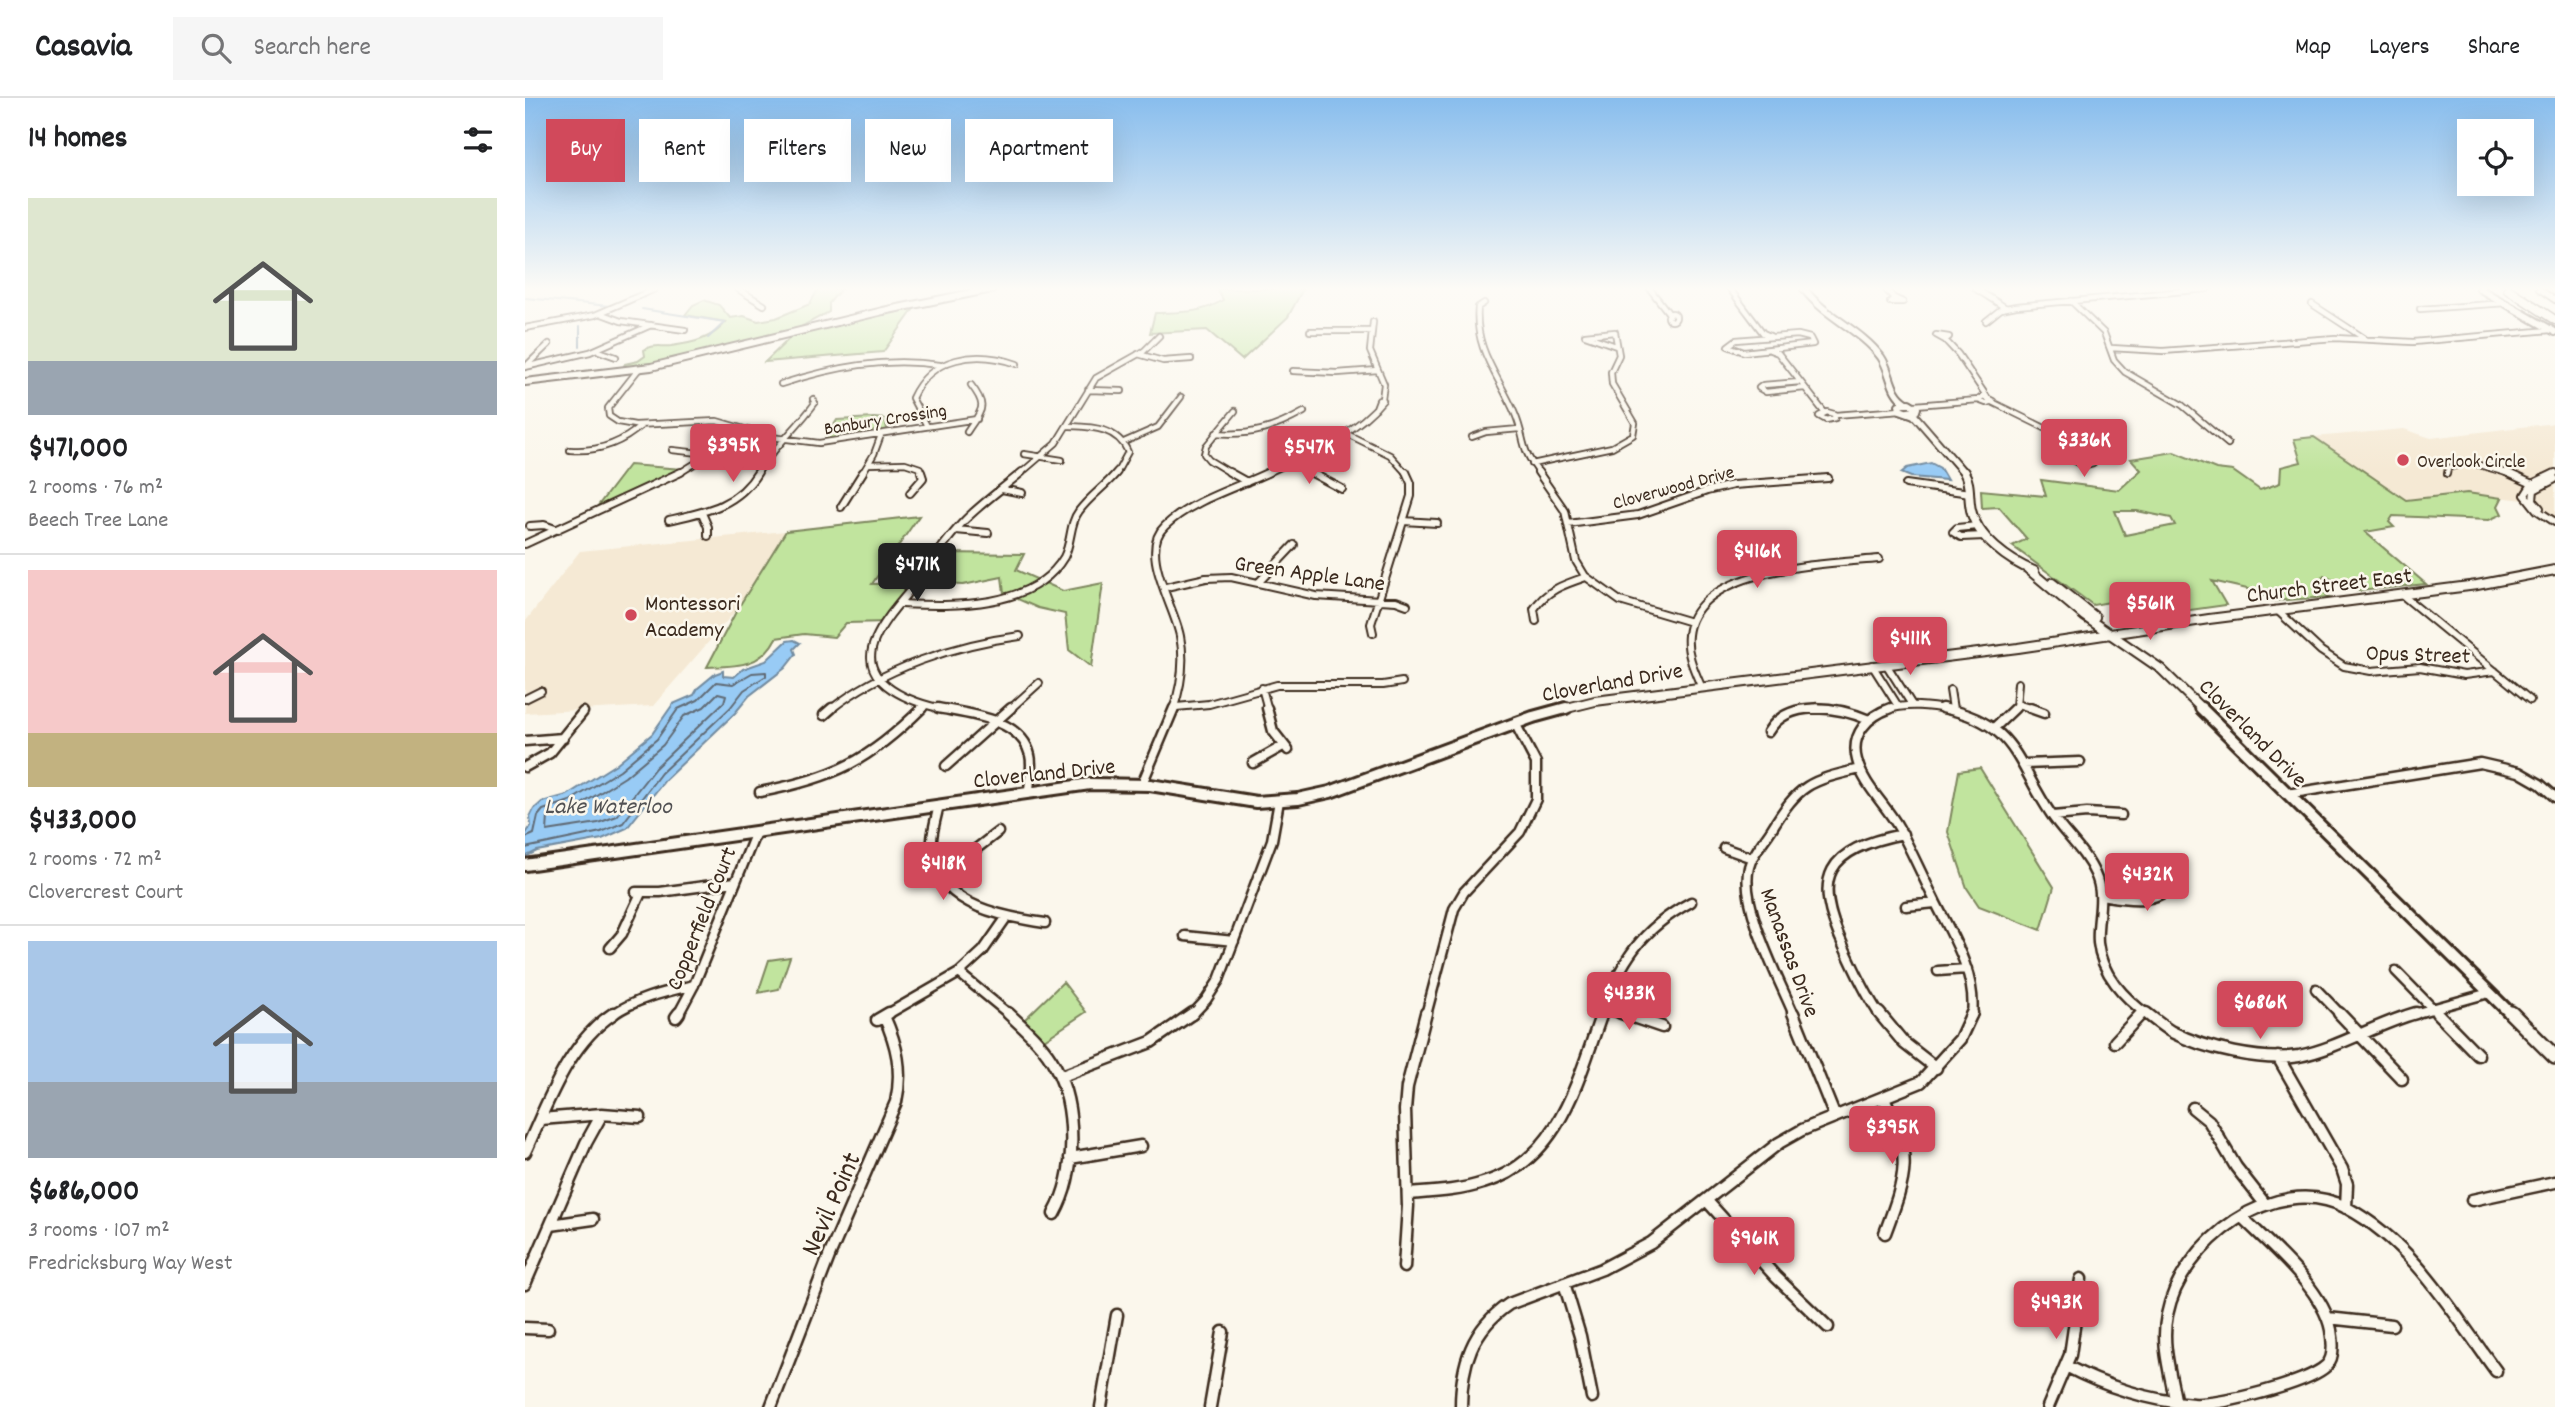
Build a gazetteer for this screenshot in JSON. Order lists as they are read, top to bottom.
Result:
{
  "streets": {
    "main road": ["Church Street East", "Cloverland Drive"],
    "street": [
      "Banbury Crossing",
      "Cloverwood Drive",
      "Green Apple Lane",
      "Opus Street",
      "Copperfield Court",
      "Manassas Drive",
      "Nevil Point"
    ]
  },
  "crossings": [
    ["Church Street East", "Opus Street"],
    ["Church Street East", "Cloverland Drive"],
    ["Cloverland Drive", "Copperfield Court"]
  ],
  "water": ["Lake Waterloo"],
  "places": ["Overlook Circle", "Montessori Academy"],
  "page": {
    "header": "Casavia",
    "search": "Search here",
    "nav": ["Map", "Layers", "Share"],
    "heading": "14 homes",
    "chip": [
      "Buy",
      "Rent",
      "Filters",
      "New",
      "Apartment"
    ],
    "list": [
      {
        "name": "$471,000",
        "note": "2 rooms · 76 m² · Beech Tree Lane"
      },
      {
        "name": "$433,000",
        "note": "2 rooms · 72 m² · Clovercrest Court"
      },
      {
        "name": "$686,000",
        "note": "3 rooms · 107 m² · Fredricksburg Way West"
      }
    ],
    "price": [
      "$336K",
      "$395K",
      "$547K",
      "$416K",
      "$471K",
      "$561K",
      "$411K",
      "$418K",
      "$432K",
      "$433K",
      "$686K",
      "$395K",
      "$961K",
      "$493K"
    ]
  }
}
